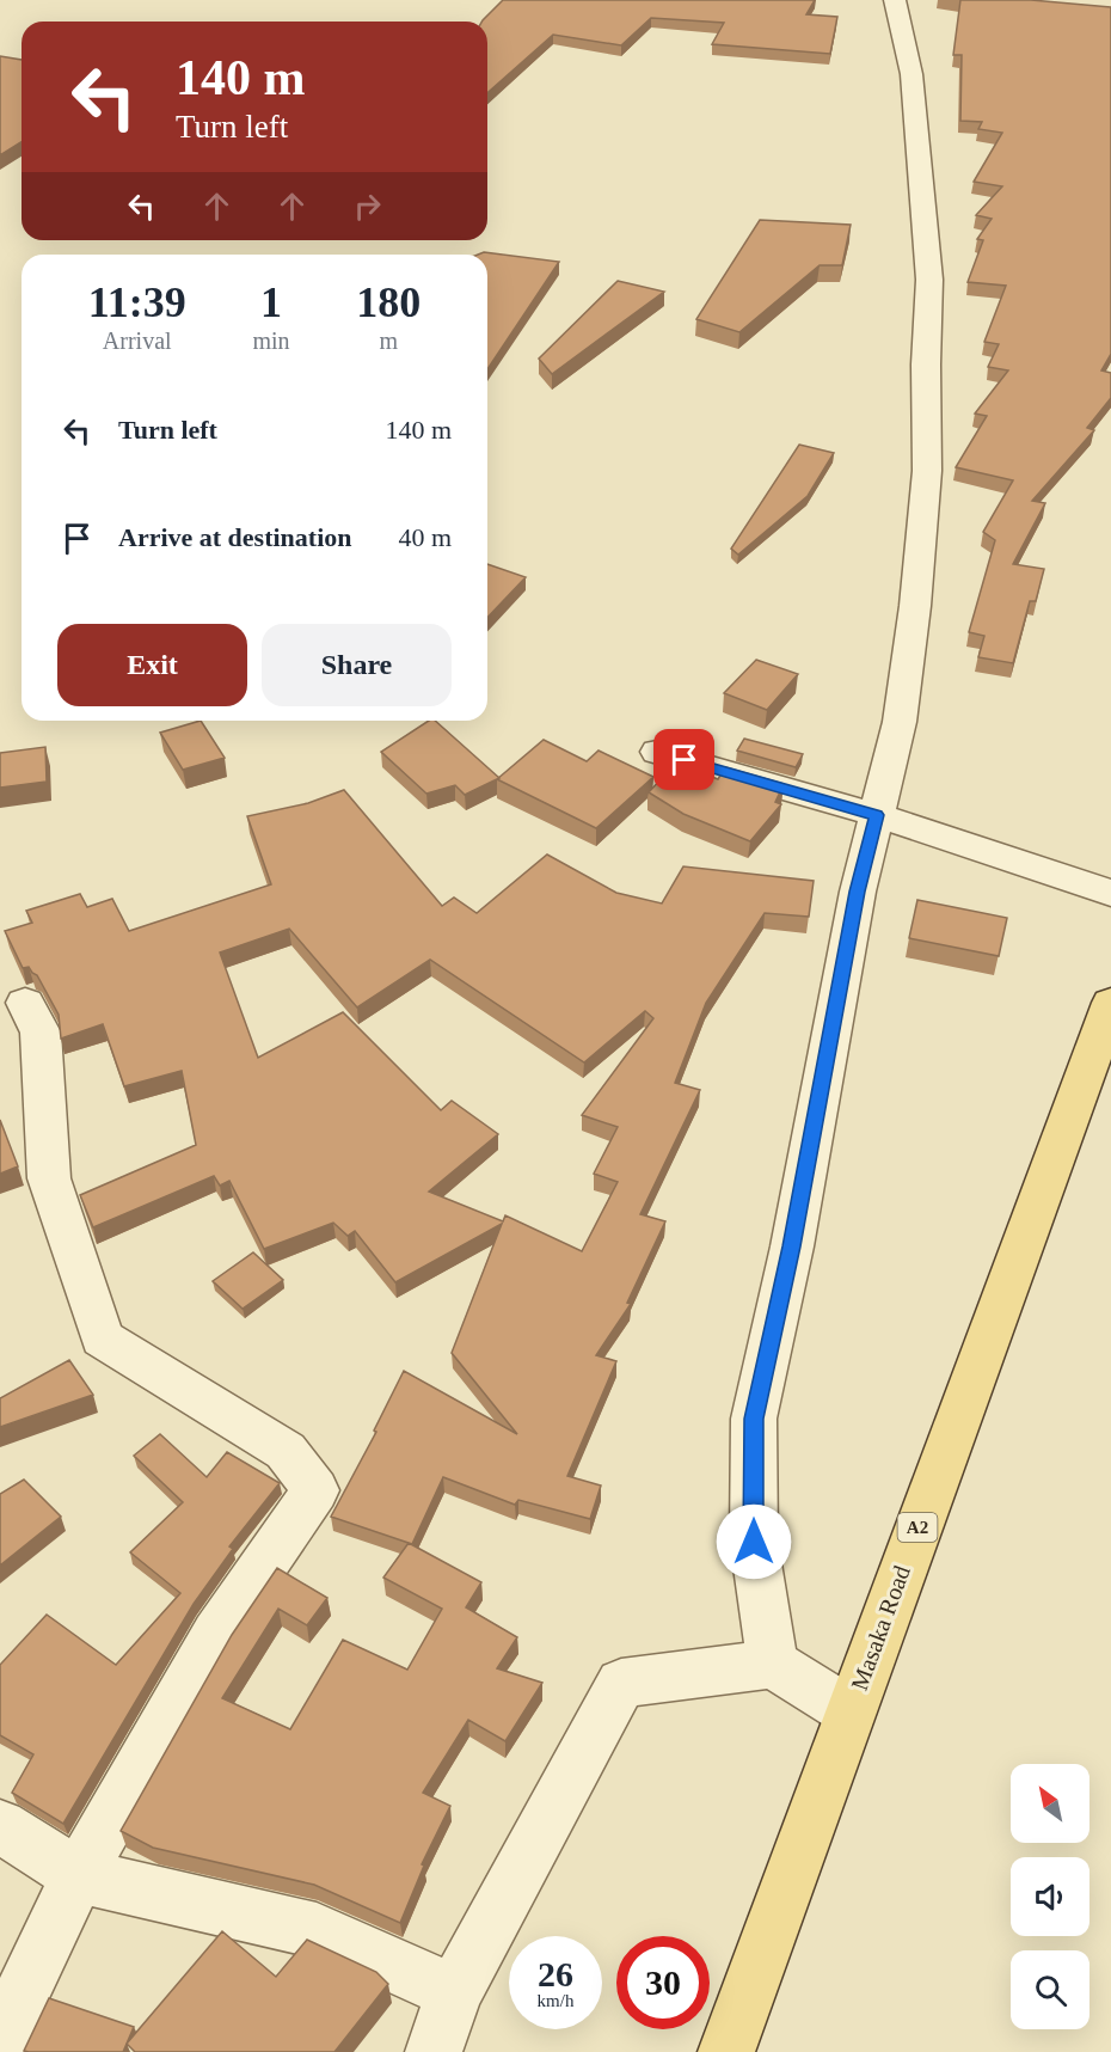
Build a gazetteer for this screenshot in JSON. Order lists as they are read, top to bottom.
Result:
{
  "streets": {
    "main road": ["A2", "Masaka Road"]
  },
  "north": "top left",
  "page": {
    "turn": ["140 m", "Turn left"],
    "eta": [
      "11:39",
      "Arrival",
      "1",
      "min",
      "180",
      "m"
    ],
    "list": [
      {
        "name": "Turn left",
        "value": "140 m"
      },
      {
        "name": "Arrive at destination",
        "value": "40 m"
      }
    ],
    "buttons": ["Exit", "Share"],
    "speed": "26 km/h",
    "limit": "30"
  }
}
